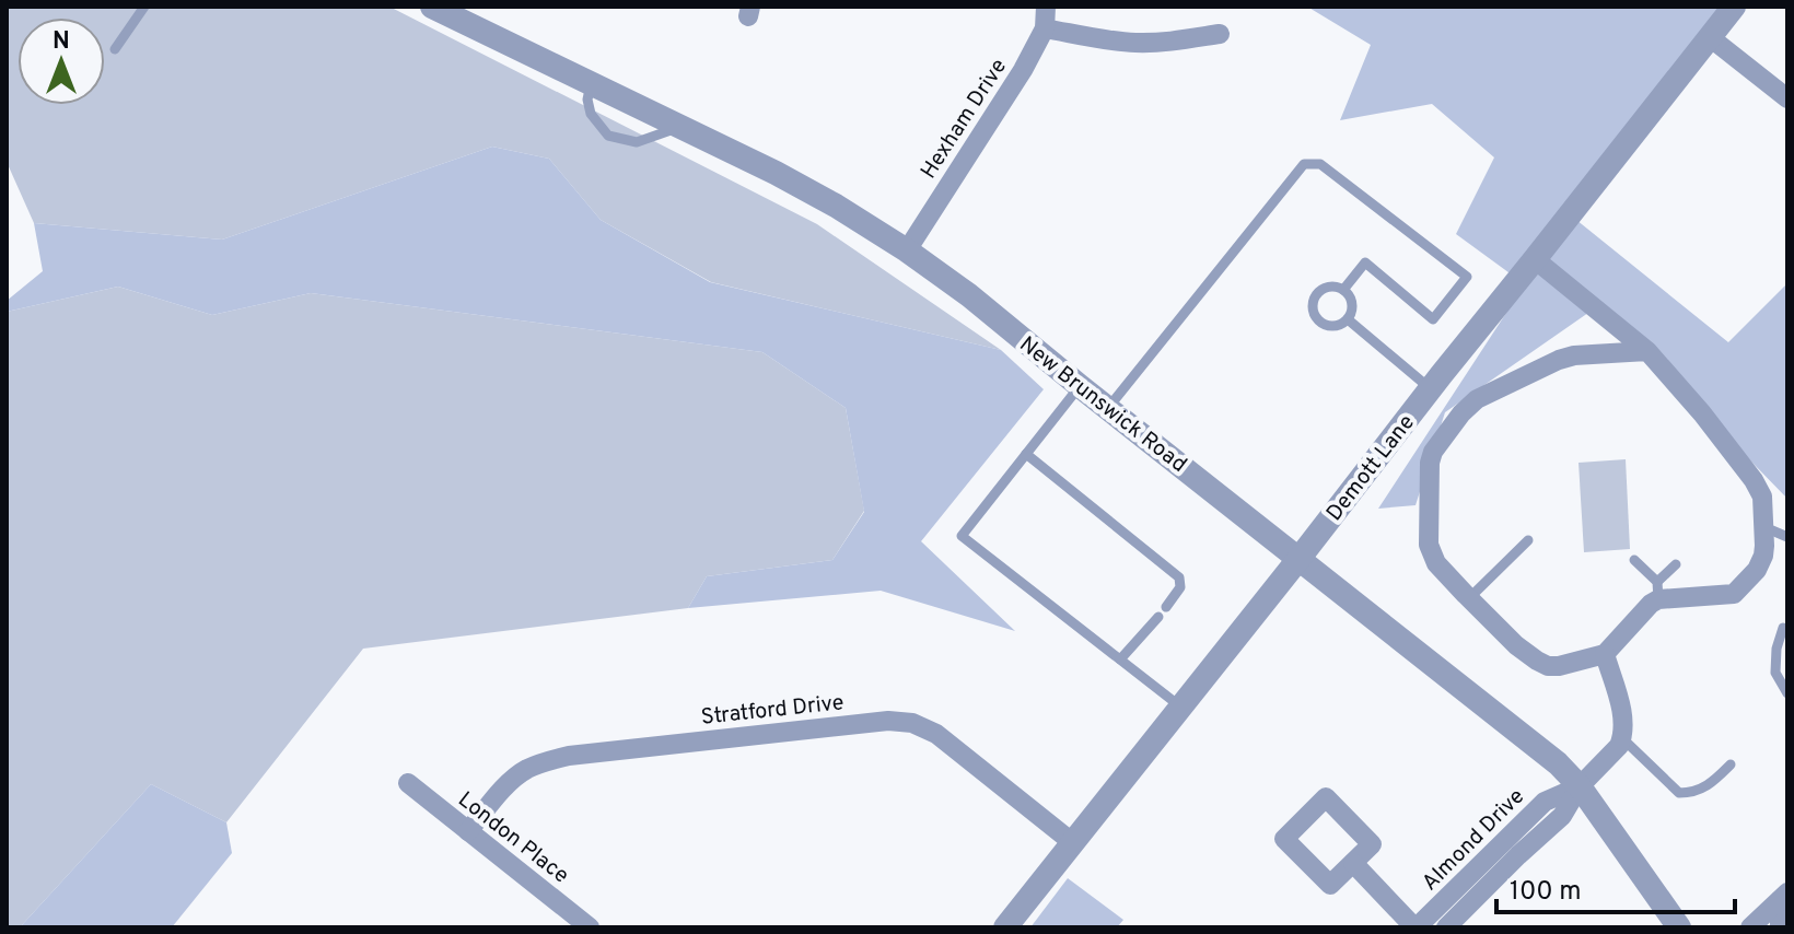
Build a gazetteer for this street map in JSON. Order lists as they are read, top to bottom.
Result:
{
  "streets": {
    "street": [
      "Hexham Drive",
      "New Brunswick Road",
      "Demott Lane",
      "Stratford Drive",
      "London Place",
      "Almond Drive"
    ]
  },
  "crossings": [
    ["Hexham Drive", "New Brunswick Road"],
    ["New Brunswick Road", "Demott Lane"],
    ["New Brunswick Road", "Almond Drive"],
    ["Demott Lane", "Stratford Drive"],
    ["Stratford Drive", "London Place"]
  ],
  "scale_bar": "100 m",
  "north": "top"
}
